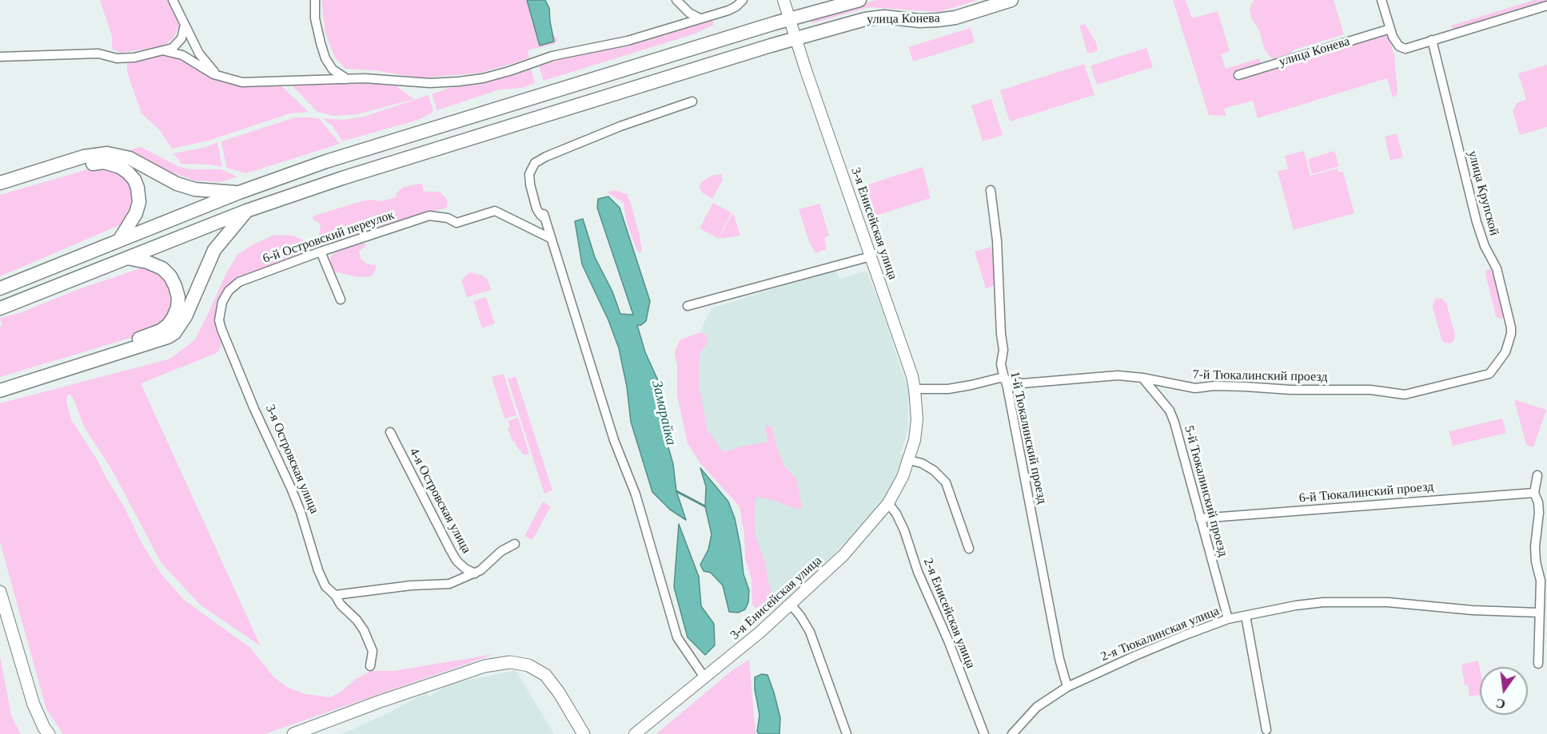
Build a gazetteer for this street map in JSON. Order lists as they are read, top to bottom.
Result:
{
  "streets": {
    "main road": ["улица Конева"],
    "street": [
      "улица Крупской",
      "3-я Енисейская улица",
      "6-й Островский переулок",
      "7-й Тюкалинский проезд",
      "1-й Тюкалинский проезд",
      "3-я Островская улица",
      "5-й Тюкалинский проезд",
      "6-й Тюкалинский проезд",
      "4-я Островская улица",
      "2-я Енисейская улица",
      "2-я Тюкалинская улица"
    ]
  },
  "crossings": [
    ["улица Конева", "3-я Енисейская улица"],
    ["улица Крупской", "7-й Тюкалинский проезд"],
    ["3-я Енисейская улица", "7-й Тюкалинский проезд"],
    ["3-я Енисейская улица", "2-я Енисейская улица"],
    ["6-й Островский переулок", "3-я Островская улица"],
    ["7-й Тюкалинский проезд", "1-й Тюкалинский проезд"],
    ["7-й Тюкалинский проезд", "5-й Тюкалинский проезд"],
    ["1-й Тюкалинский проезд", "2-я Тюкалинская улица"],
    ["5-й Тюкалинский проезд", "6-й Тюкалинский проезд"],
    ["5-й Тюкалинский проезд", "2-я Тюкалинская улица"]
  ],
  "water": ["Замарайка"],
  "north": "bottom"
}
